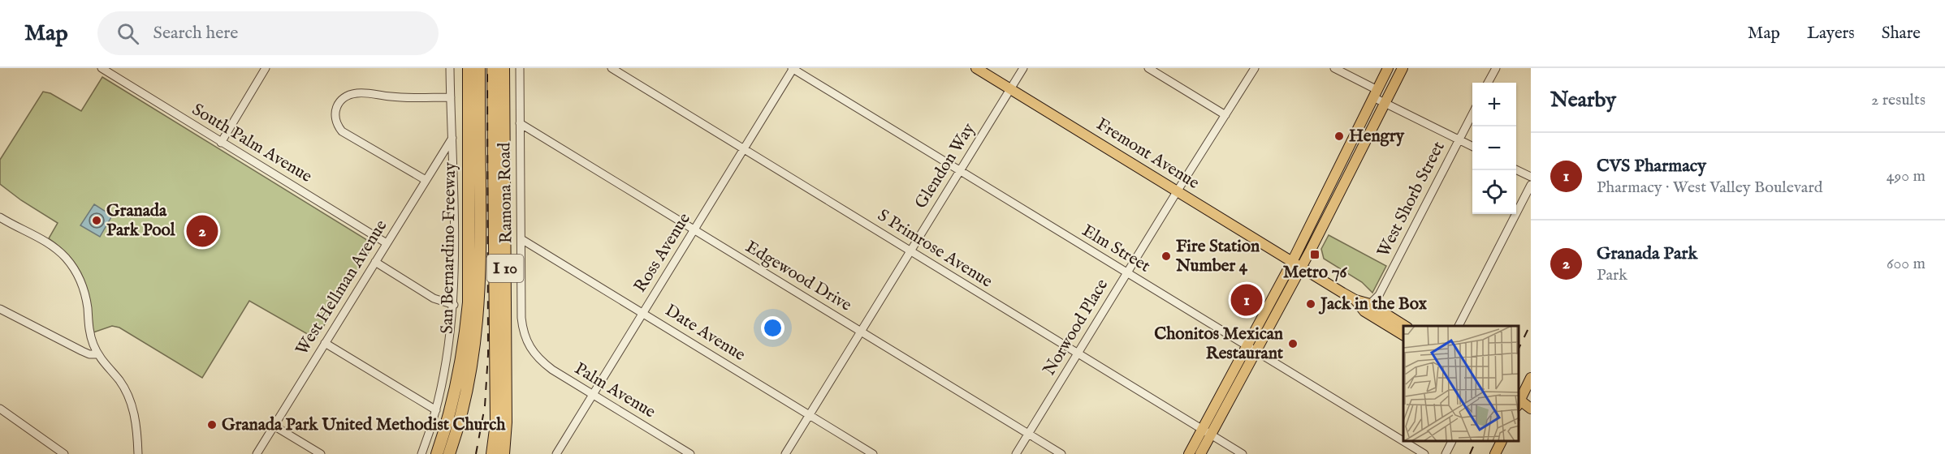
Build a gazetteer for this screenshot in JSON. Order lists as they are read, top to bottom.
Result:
{
  "streets": {
    "highway": ["San Bernardino Freeway", "I 10"],
    "main road": ["Fremont Avenue"],
    "street": [
      "South Palm Avenue",
      "Glendon Way",
      "Ramona Road",
      "West Shorb Street",
      "S Primrose Avenue",
      "Elm Street",
      "Ross Avenue",
      "Edgewood Drive",
      "West Hellman Avenue",
      "Norwood Place",
      "Date Avenue",
      "Palm Avenue"
    ]
  },
  "crossings": [
    ["South Palm Avenue", "West Hellman Avenue"],
    ["Fremont Avenue", "Glendon Way"],
    ["Fremont Avenue", "Norwood Place"],
    ["Glendon Way", "S Primrose Avenue"],
    ["Glendon Way", "Elm Street"],
    ["Glendon Way", "Edgewood Drive"],
    ["Glendon Way", "Date Avenue"],
    ["Ramona Road", "Edgewood Drive"],
    ["Ramona Road", "Date Avenue"],
    ["Ramona Road", "Palm Avenue"],
    ["S Primrose Avenue", "Ross Avenue"],
    ["S Primrose Avenue", "Norwood Place"],
    ["Elm Street", "Ross Avenue"],
    ["Elm Street", "Norwood Place"],
    ["Ross Avenue", "Edgewood Drive"],
    ["Ross Avenue", "Date Avenue"],
    ["Ross Avenue", "Palm Avenue"],
    ["Edgewood Drive", "Norwood Place"]
  ],
  "places": {
    "other": [
      "Hengry",
      "Granada Park Pool",
      "Fire Station Number 4",
      "Jack in the Box",
      "Chonitos Mexican Restaurant",
      "Granada Park United Methodist Church"
    ],
    "transit": ["Metro 76"]
  },
  "page": {
    "header": "Map",
    "search": "Search here",
    "nav": ["Map", "Layers", "Share"],
    "heading": ["Nearby", "2 results"],
    "map_buttons": ["+", "−"],
    "list": [
      {
        "mark": "1",
        "name": "CVS Pharmacy",
        "note": "Pharmacy · West Valley Boulevard",
        "value": "490 m"
      },
      {
        "mark": "2",
        "name": "Granada Park",
        "note": "Park",
        "value": "600 m"
      }
    ],
    "pins": ["2", "1"]
  }
}
